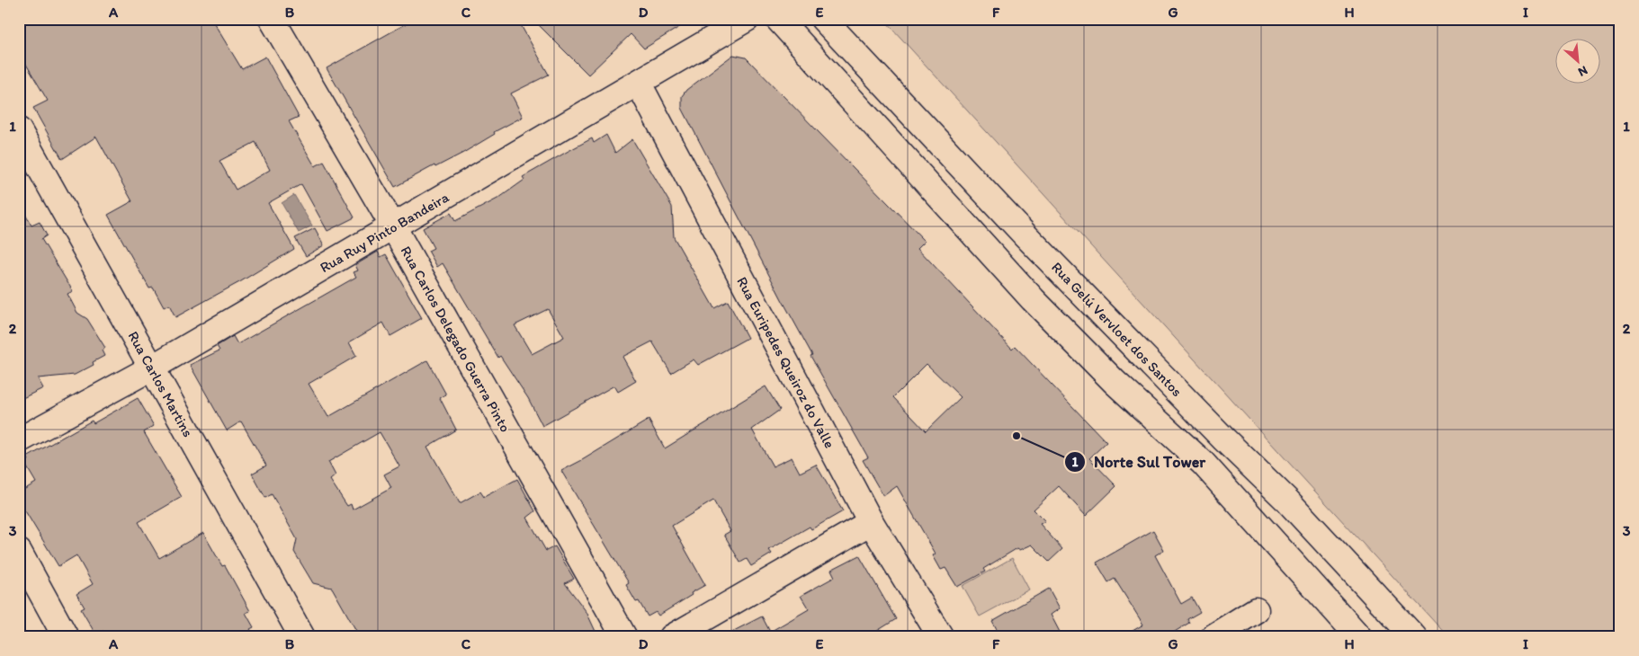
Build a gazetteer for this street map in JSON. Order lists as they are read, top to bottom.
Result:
{
  "streets": {
    "street": [
      "Rua Ruy Pinto Bandeira",
      "Rua Gelú Vervloet dos Santos",
      "Rua Carlos Delegado Guerra Pinto",
      "Rua Euripedes Queiroz do Valle",
      "Rua Carlos Martins"
    ]
  },
  "crossings": [
    ["Rua Ruy Pinto Bandeira", "Rua Carlos Delegado Guerra Pinto"],
    ["Rua Ruy Pinto Bandeira", "Rua Euripedes Queiroz do Valle"],
    ["Rua Ruy Pinto Bandeira", "Rua Carlos Martins"]
  ],
  "places": ["Norte Sul Tower"],
  "north": "bottom right",
  "grid": {
    "columns": [
      "A",
      "B",
      "C",
      "D",
      "E",
      "F",
      "G",
      "H",
      "I"
    ],
    "rows": ["1", "2", "3"]
  }
}
